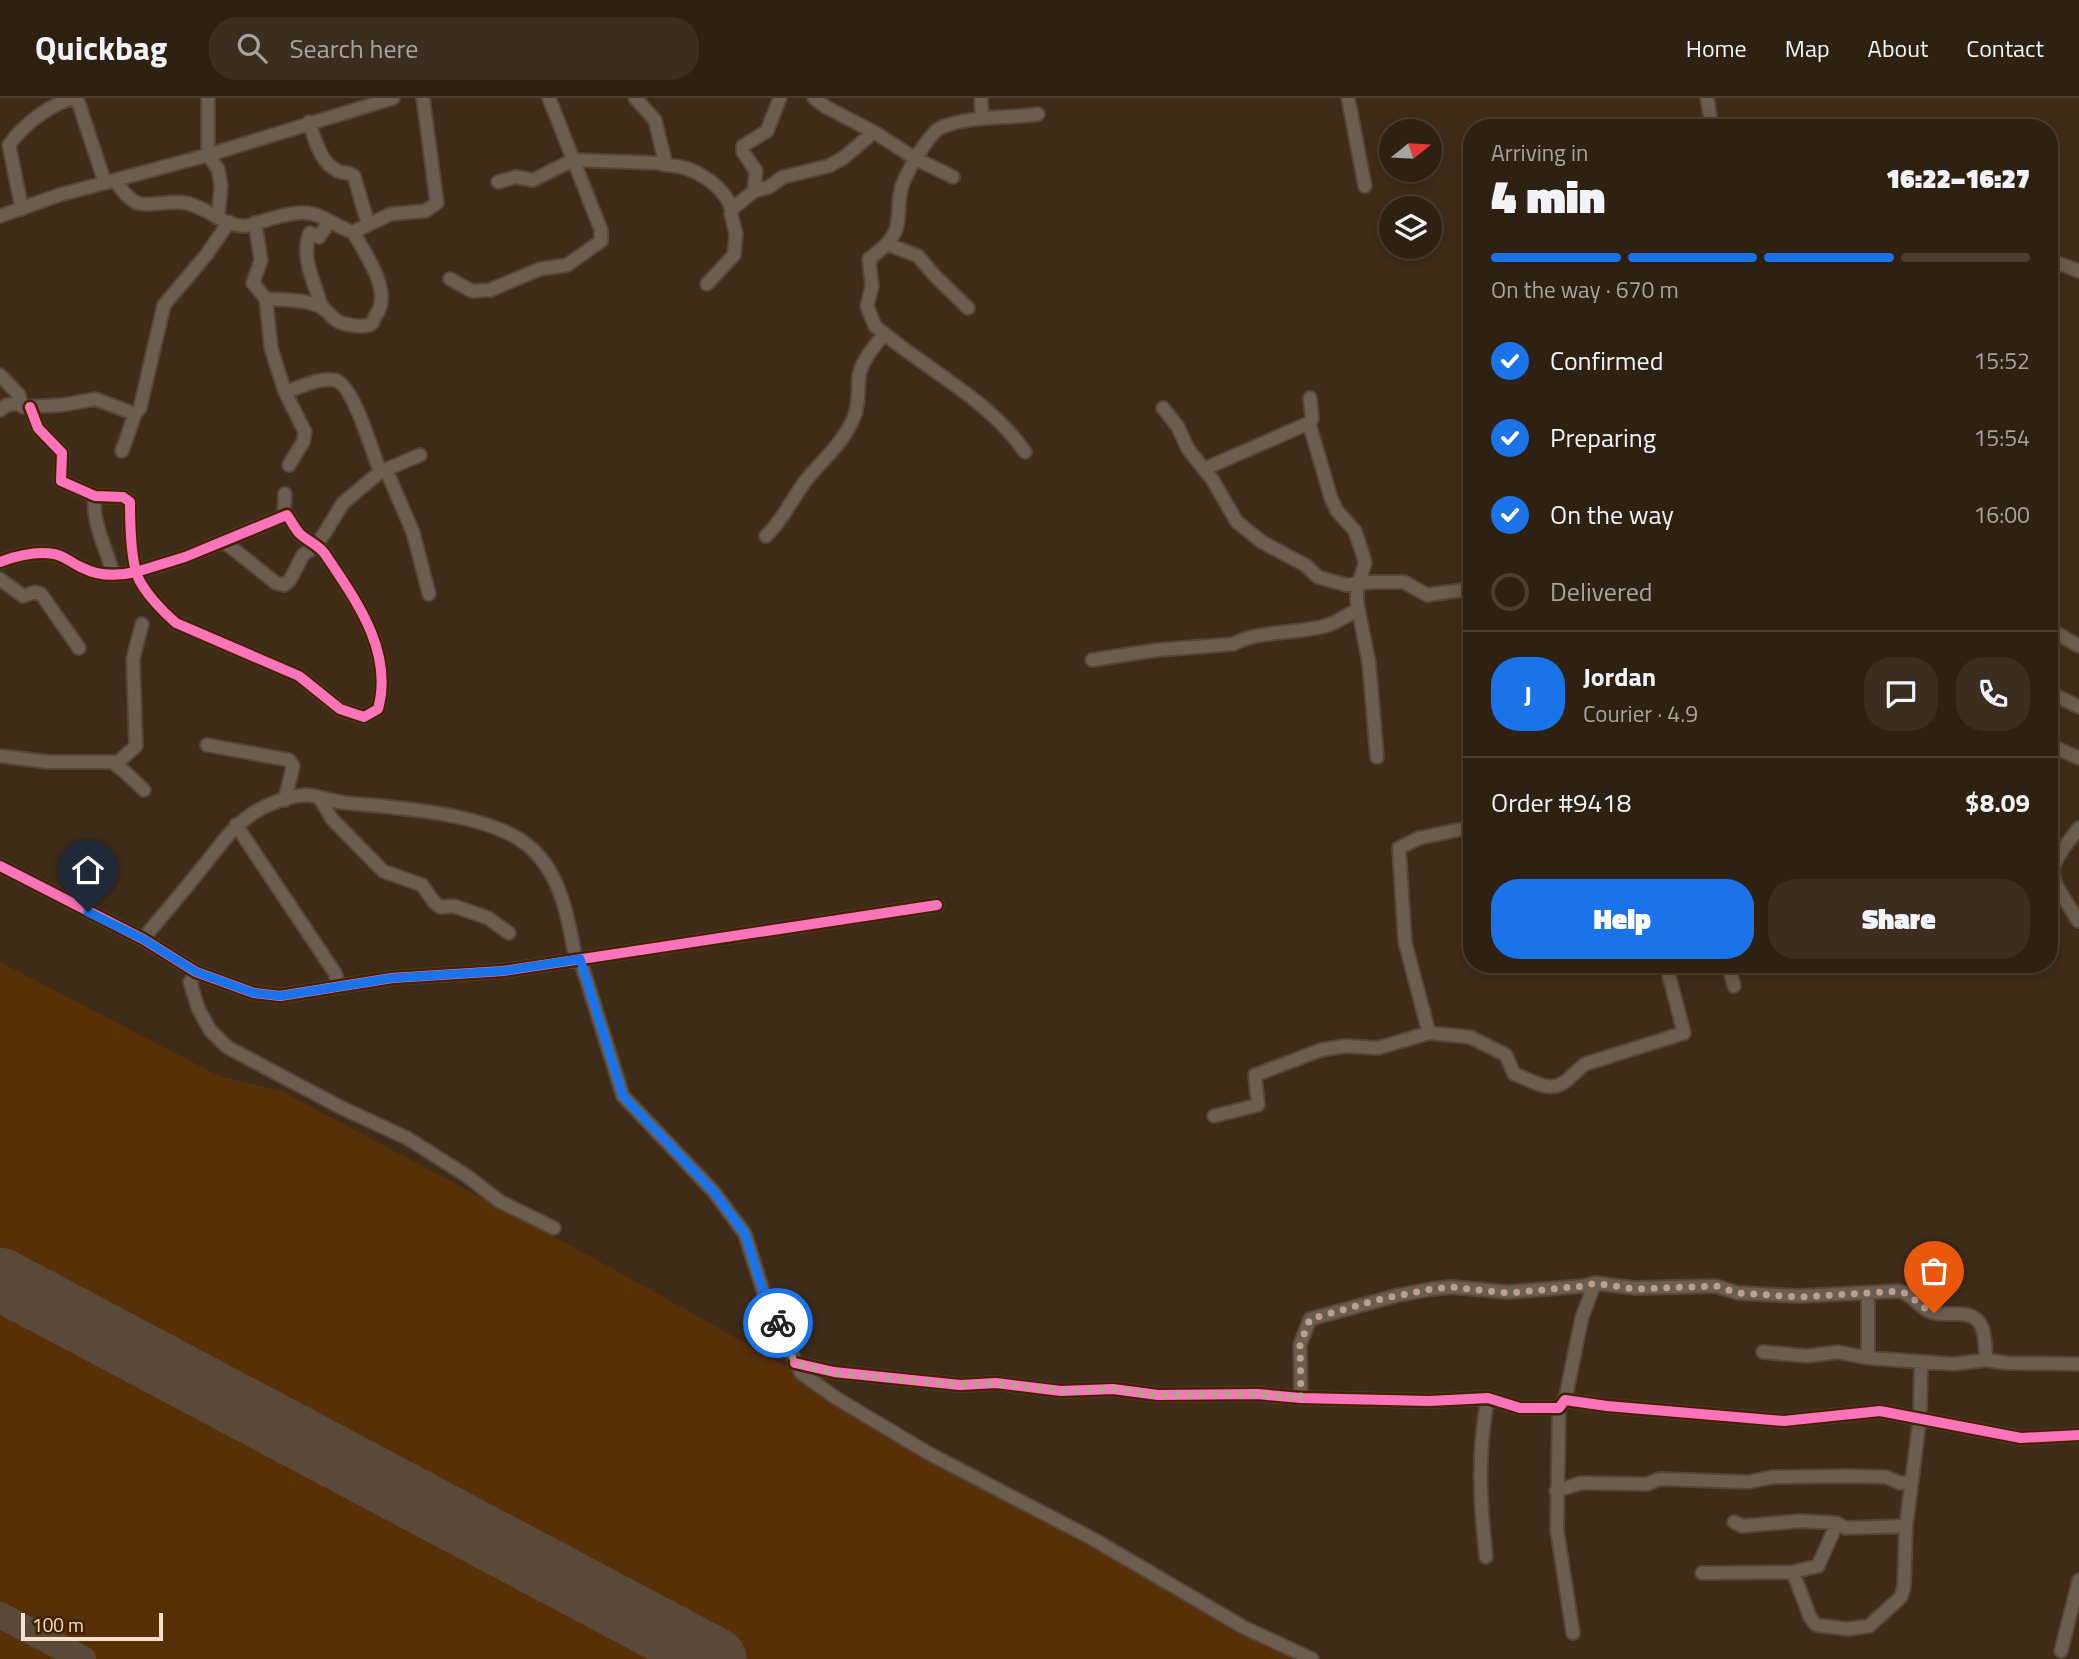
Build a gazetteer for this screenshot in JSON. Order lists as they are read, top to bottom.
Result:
{
  "scale_bar": "100 m",
  "north": "right",
  "page": {
    "header": "Quickbag",
    "search": "Search here",
    "nav": [
      "Home",
      "Map",
      "About",
      "Contact"
    ],
    "heading": ["4 min", "Arriving in", "16:22–16:27"],
    "panel": [
      "Jordan",
      "Courier · 4.9",
      "Order #9418",
      "$8.09"
    ],
    "bar": "On the way · 670 m",
    "list": [
      ["Confirmed", "15:52"],
      ["Preparing", "15:54"],
      ["On the way", "16:00"],
      "Delivered"
    ],
    "round": "J",
    "buttons": ["Help", "Share"],
    "scale": "100 m"
  }
}
